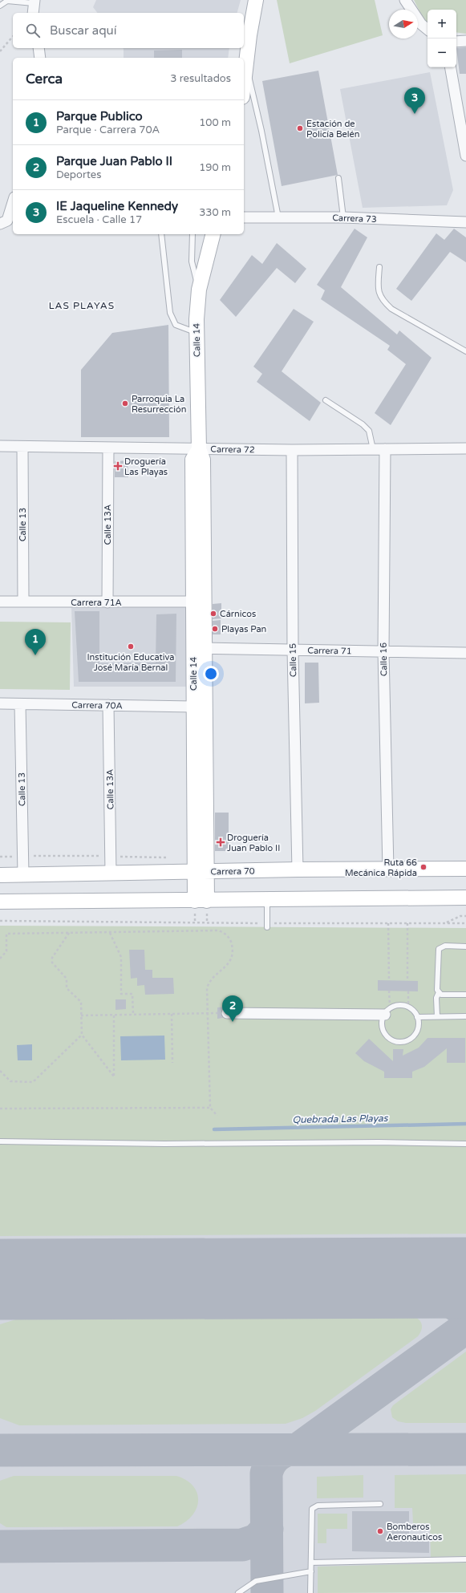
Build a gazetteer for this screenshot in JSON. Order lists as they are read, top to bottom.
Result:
{
  "streets": {
    "street": [
      "Carrera 73",
      "Calle 14",
      "Carrera 72",
      "Calle 13",
      "Calle 13A",
      "Carrera 71A",
      "Carrera 71",
      "Calle 16",
      "Calle 15",
      "Carrera 70A",
      "Carrera 70"
    ]
  },
  "crossings": [
    ["Calle 14", "Carrera 72"],
    ["Calle 14", "Carrera 71A"],
    ["Calle 14", "Carrera 71"],
    ["Calle 14", "Carrera 70A"],
    ["Calle 14", "Carrera 70"],
    ["Carrera 72", "Calle 13"],
    ["Carrera 72", "Calle 13A"],
    ["Carrera 72", "Calle 16"],
    ["Carrera 72", "Calle 15"],
    ["Calle 13", "Carrera 71A"],
    ["Calle 13", "Carrera 70A"],
    ["Calle 13", "Carrera 70"],
    ["Calle 13A", "Carrera 71A"],
    ["Calle 13A", "Carrera 70A"],
    ["Calle 13A", "Carrera 70"],
    ["Carrera 71", "Calle 16"],
    ["Carrera 71", "Calle 15"],
    ["Calle 16", "Carrera 70"],
    ["Calle 15", "Carrera 70"]
  ],
  "districts": ["LAS PLAYAS"],
  "water": ["Quebrada Las Playas"],
  "places": {
    "other": [
      "Estación de Policía Belén",
      "Parroquia La Resurrección",
      "Cárnicos",
      "Playas Pan",
      "Institución Educativa José María Bernal",
      "Ruta 66 Mecánica Rápida",
      "Bomberos Aeronauticos"
    ],
    "health": ["Droguería Las Playas", "Droguería Juan Pablo II"]
  },
  "north": "right",
  "page": {
    "map_buttons": ["+", "−"],
    "search": "Buscar aquí",
    "heading": ["Cerca", "3 resultados"],
    "pins": ["3", "1", "2"],
    "list": [
      {
        "mark": "1",
        "name": "Parque Publico",
        "note": "Parque · Carrera 70A",
        "value": "100 m"
      },
      {
        "mark": "2",
        "name": "Parque Juan Pablo II",
        "note": "Deportes",
        "value": "190 m"
      },
      {
        "mark": "3",
        "name": "IE Jaqueline Kennedy",
        "note": "Escuela · Calle 17",
        "value": "330 m"
      }
    ]
  }
}
